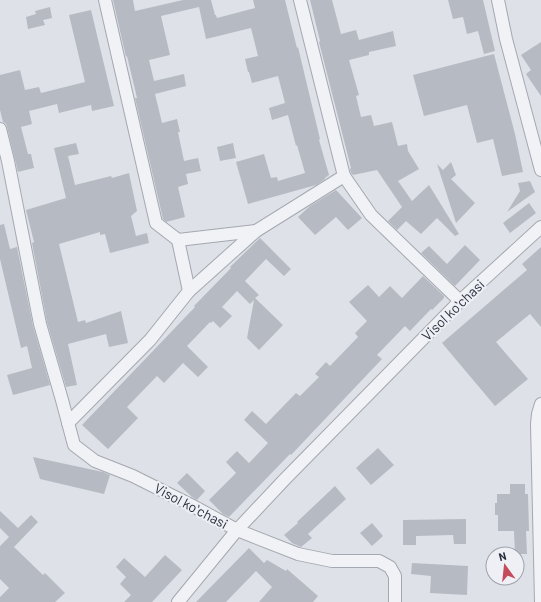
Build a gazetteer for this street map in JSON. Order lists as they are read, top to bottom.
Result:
{
  "streets": {
    "street": ["Visol koʻchasi"]
  },
  "north": "top"
}
